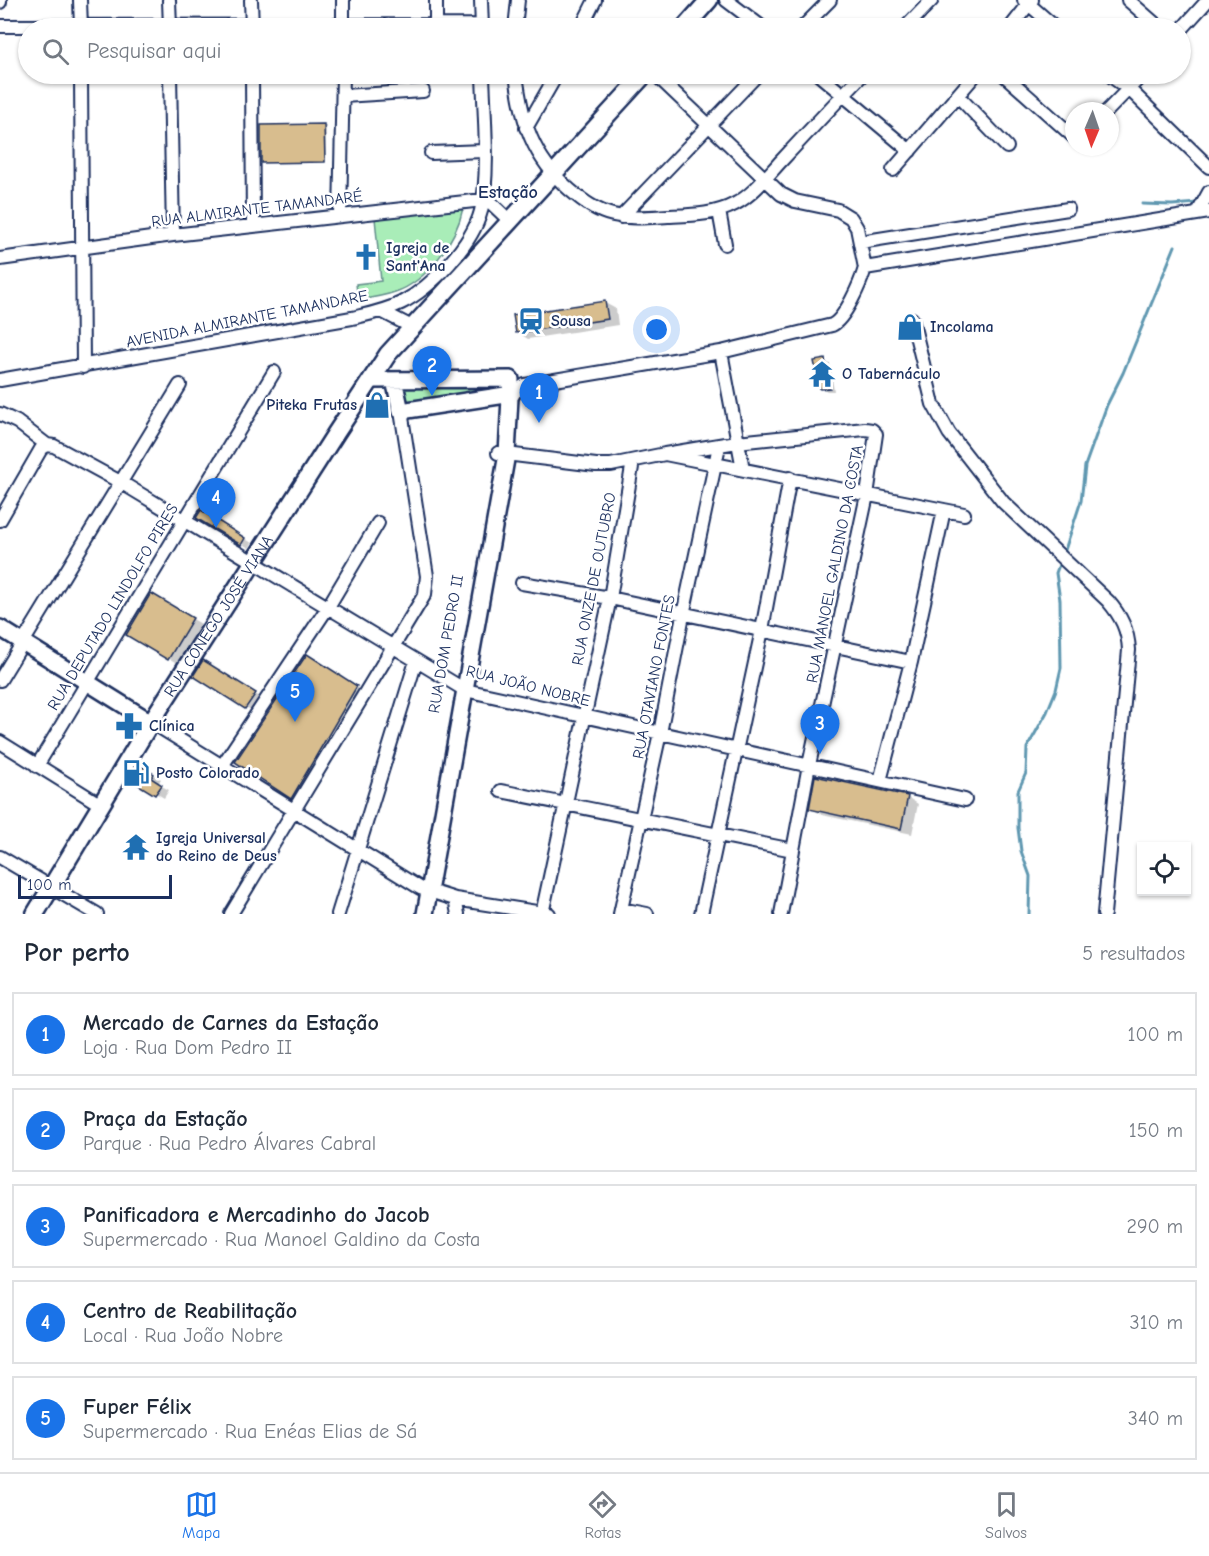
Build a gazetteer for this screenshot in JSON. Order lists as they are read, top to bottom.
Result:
{
  "streets": {
    "main road": ["RUA CÔNEGO JOSÉ VIANA"],
    "street": [
      "RUA ALMIRANTE TAMANDARÉ",
      "AVENIDA ALMIRANTE TAMANDARE",
      "RUA MANOEL GALDINO DA COSTA",
      "RUA ONZE DE OUTUBRO",
      "RUA DEPUTADO LINDOLFO PIRES",
      "RUA DOM PEDRO II",
      "RUA OTAVIANO FONTES",
      "RUA JOÃO NOBRE"
    ]
  },
  "crossings": [
    ["RUA ALMIRANTE TAMANDARÉ", "AVENIDA ALMIRANTE TAMANDARE"],
    ["RUA MANOEL GALDINO DA COSTA", "RUA JOÃO NOBRE"],
    ["RUA ONZE DE OUTUBRO", "RUA JOÃO NOBRE"],
    ["RUA DEPUTADO LINDOLFO PIRES", "RUA JOÃO NOBRE"],
    ["RUA CÔNEGO JOSÉ VIANA", "RUA JOÃO NOBRE"],
    ["RUA DOM PEDRO II", "RUA JOÃO NOBRE"],
    ["RUA OTAVIANO FONTES", "RUA JOÃO NOBRE"]
  ],
  "districts": ["Estação"],
  "places": {
    "church": ["Igreja de Sant'Ana"],
    "station": ["Sousa"],
    "shop": ["Incolama", "Piteka Frutas"],
    "temple": ["O Tabernáculo", "Igreja Universal do Reino de Deus"],
    "pharmacy": ["Clínica"],
    "fuel station": ["Posto Colorado"]
  },
  "scale_bar": "100 m",
  "north": "bottom",
  "page": {
    "search": "Pesquisar aqui",
    "pins": [
      "2",
      "1",
      "4",
      "5",
      "3"
    ],
    "scale": "100 m",
    "heading": ["Por perto", "5 resultados"],
    "list": [
      {
        "mark": "1",
        "name": "Mercado de Carnes da Estação",
        "note": "Loja · Rua Dom Pedro II",
        "value": "100 m"
      },
      {
        "mark": "2",
        "name": "Praça da Estação",
        "note": "Parque · Rua Pedro Álvares Cabral",
        "value": "150 m"
      },
      {
        "mark": "3",
        "name": "Panificadora e Mercadinho do Jacob",
        "note": "Supermercado · Rua Manoel Galdino da Costa",
        "value": "290 m"
      },
      {
        "mark": "4",
        "name": "Centro de Reabilitação",
        "note": "Local · Rua João Nobre",
        "value": "310 m"
      },
      {
        "mark": "5",
        "name": "Fuper Félix",
        "note": "Supermercado · Rua Enéas Elias de Sá",
        "value": "340 m"
      }
    ],
    "nav": ["Mapa", "Rotas", "Salvos"]
  }
}
